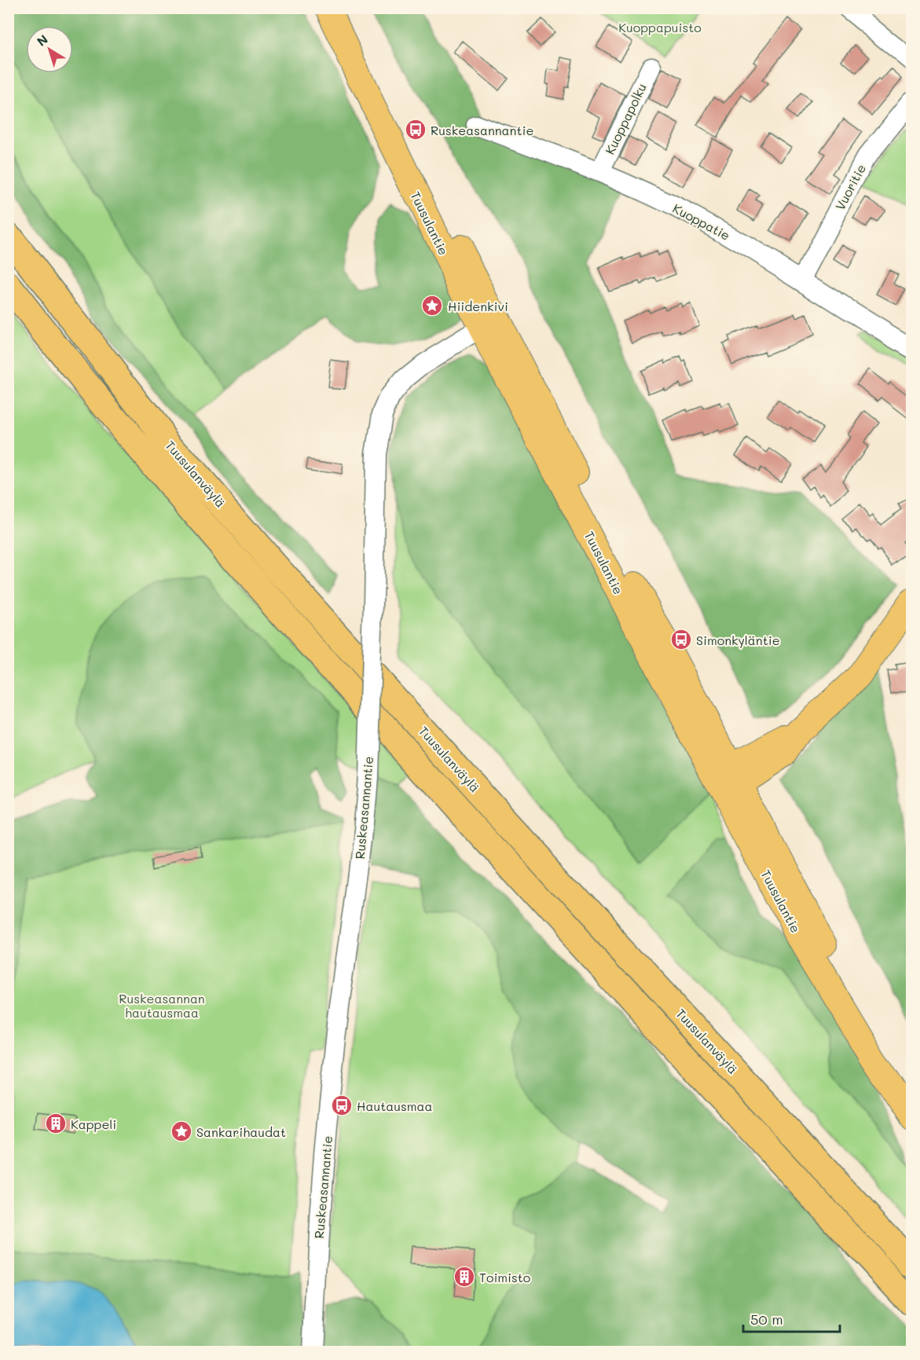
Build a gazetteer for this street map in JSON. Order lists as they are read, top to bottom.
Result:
{
  "streets": {
    "highway": ["Tuusulanväylä"],
    "main road": ["Tuusulantie"],
    "street": [
      "Kuoppapolku",
      "Vuoritie",
      "Kuoppatie",
      "Ruskeasannantie"
    ]
  },
  "crossings": [
    ["Kuoppapolku", "Kuoppatie"],
    ["Vuoritie", "Kuoppatie"],
    ["Tuusulantie", "Ruskeasannantie"]
  ],
  "parks": ["Kuoppapuisto", "Ruskeasannan hautausmaa"],
  "places": {
    "bus stop": ["Ruskeasannantie", "Simonkyläntie", "Hautausmaa"],
    "place": ["Hiidenkivi", "Sankarihaudat"],
    "building": ["Kappeli", "Toimisto"]
  },
  "scale_bar": "50 m",
  "north": "top left"
}
